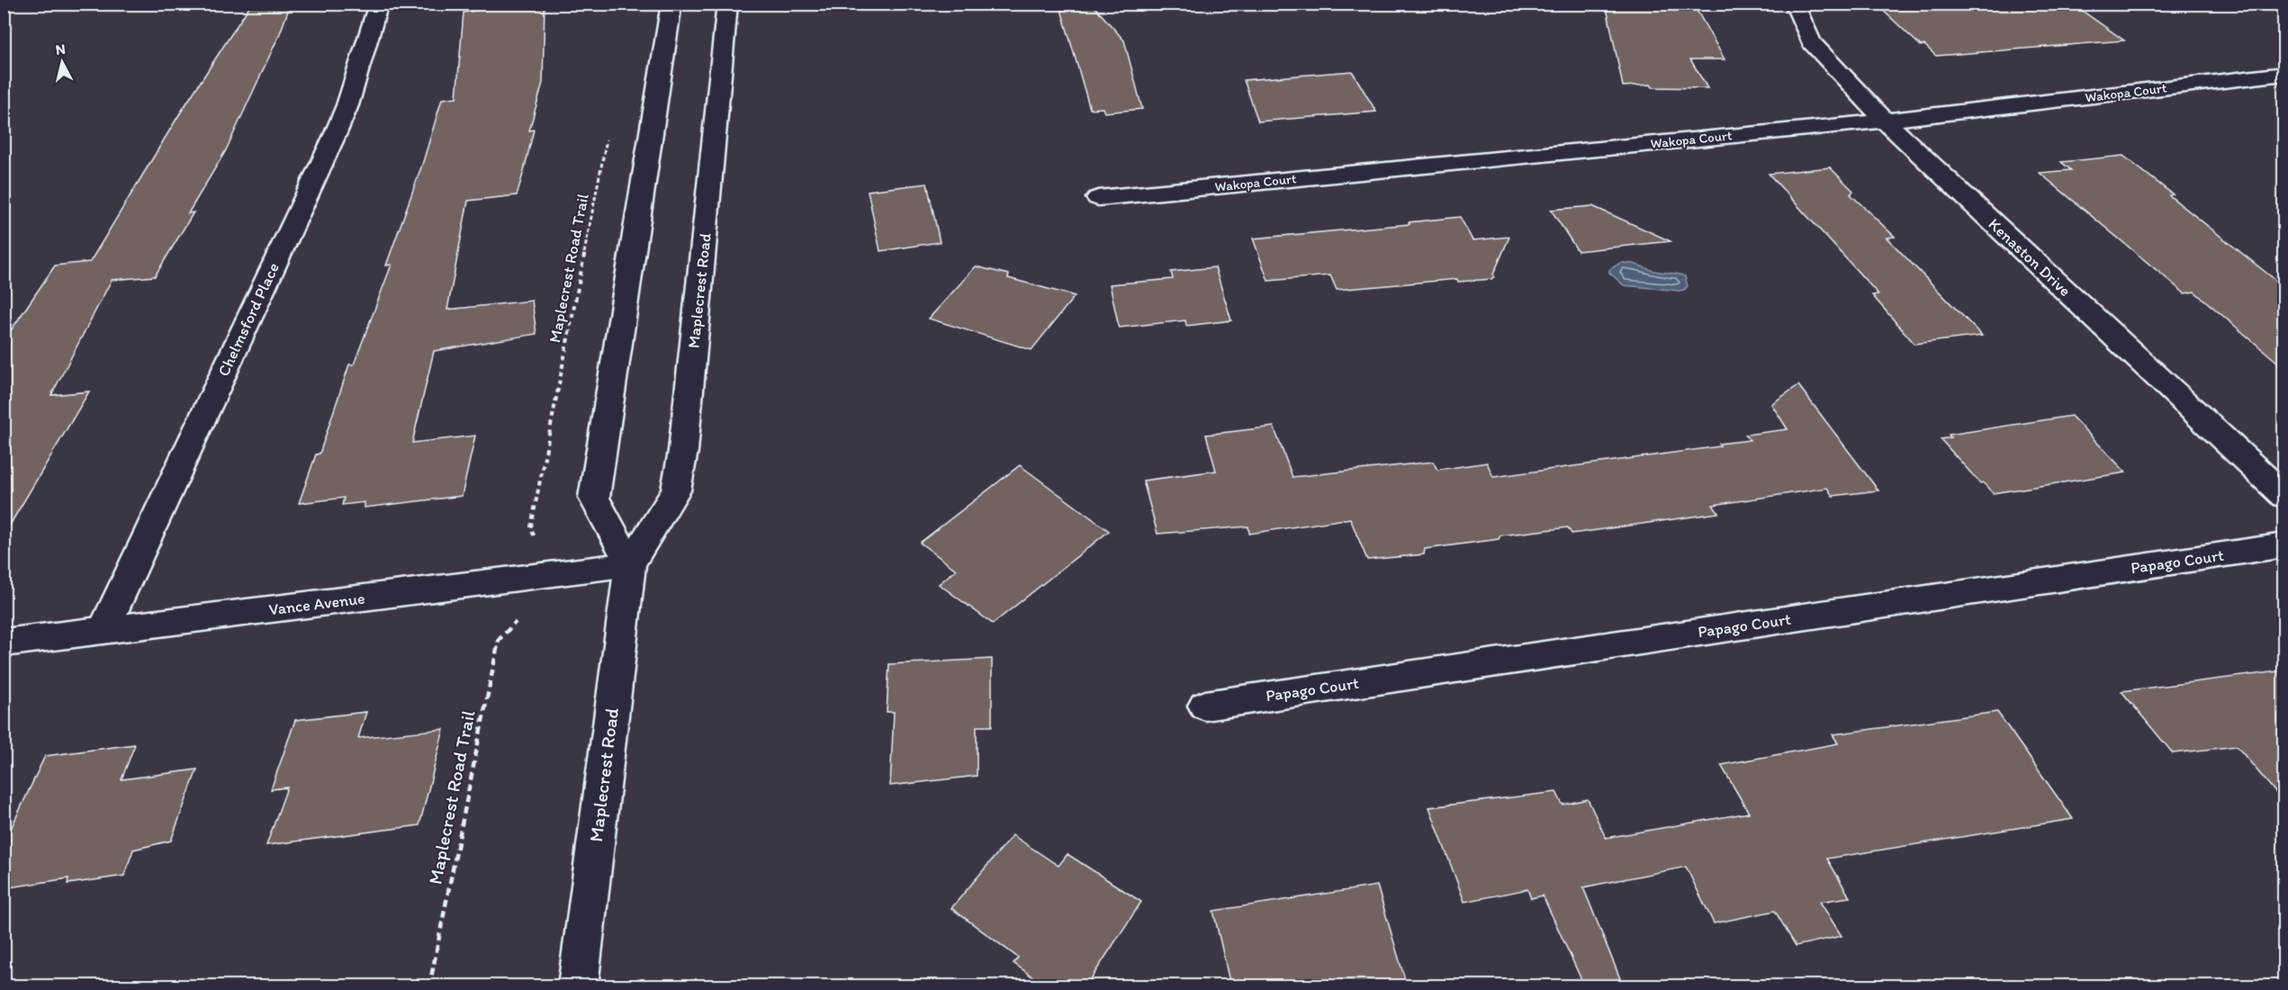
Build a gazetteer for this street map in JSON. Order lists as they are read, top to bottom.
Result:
{
  "streets": {
    "street": [
      "Wakopa Court",
      "Kenaston Drive",
      "Maplecrest Road",
      "Chelmsford Place",
      "Papago Court",
      "Vance Avenue"
    ],
    "path": ["Maplecrest Road Trail"]
  },
  "crossings": [
    ["Wakopa Court", "Kenaston Drive"],
    ["Maplecrest Road", "Vance Avenue"],
    ["Chelmsford Place", "Vance Avenue"]
  ],
  "north": "top"
}
